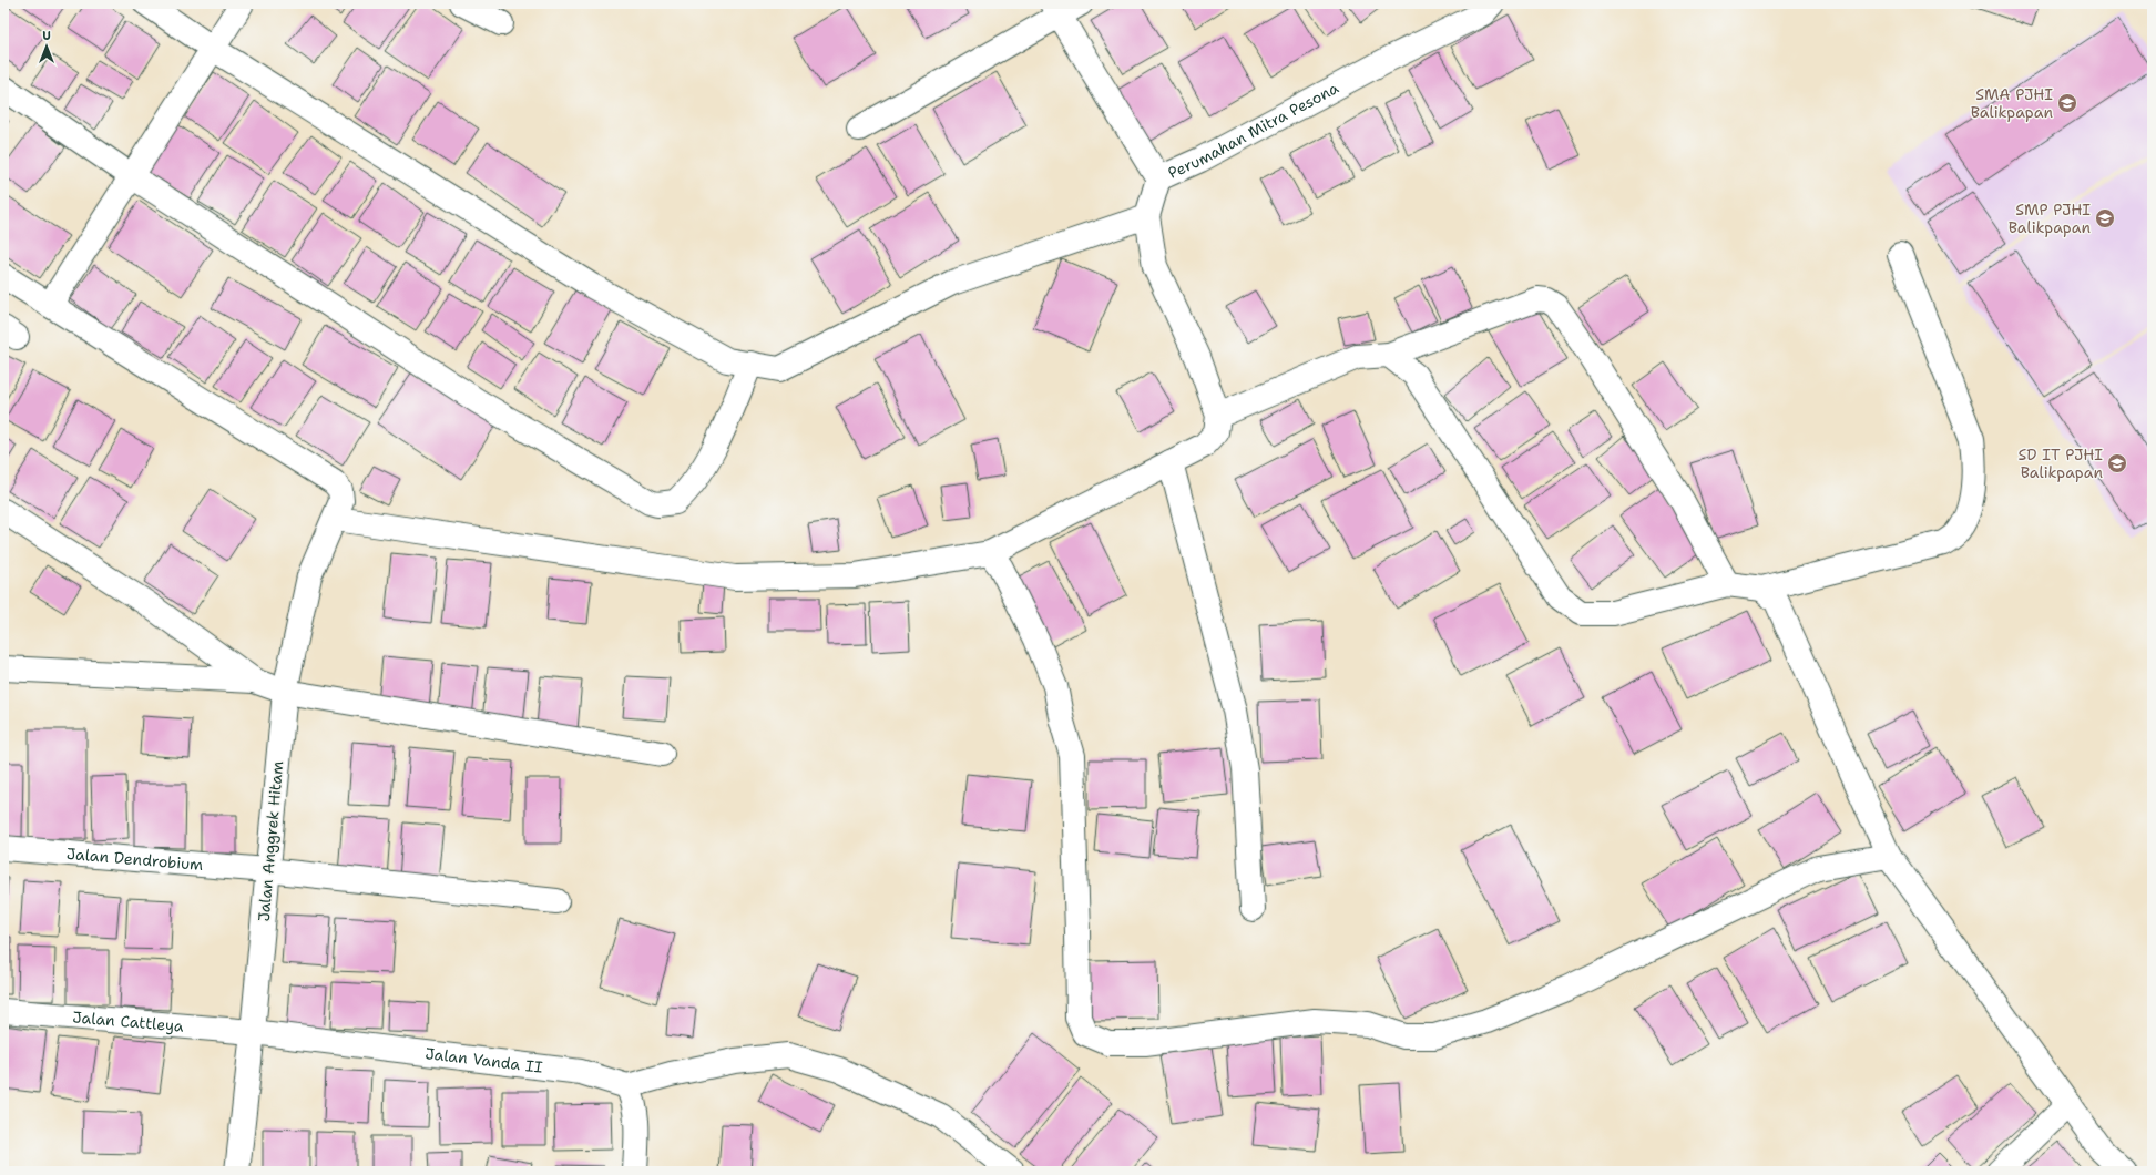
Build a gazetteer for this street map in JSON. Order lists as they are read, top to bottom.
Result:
{
  "streets": {
    "street": [
      "Perumahan Mitra Pesona",
      "Jalan Anggrek Hitam",
      "Jalan Dendrobium",
      "Jalan Cattleya",
      "Jalan Vanda II"
    ]
  },
  "crossings": [
    ["Jalan Anggrek Hitam", "Jalan Dendrobium"],
    ["Jalan Anggrek Hitam", "Jalan Cattleya"],
    ["Jalan Anggrek Hitam", "Jalan Vanda II"],
    ["Jalan Cattleya", "Jalan Vanda II"]
  ],
  "places": {
    "school or university": ["SMA PJHI Balikpapan", "SMP PJHI Balikpapan", "SD IT PJHI Balikpapan"]
  },
  "north": "top"
}
